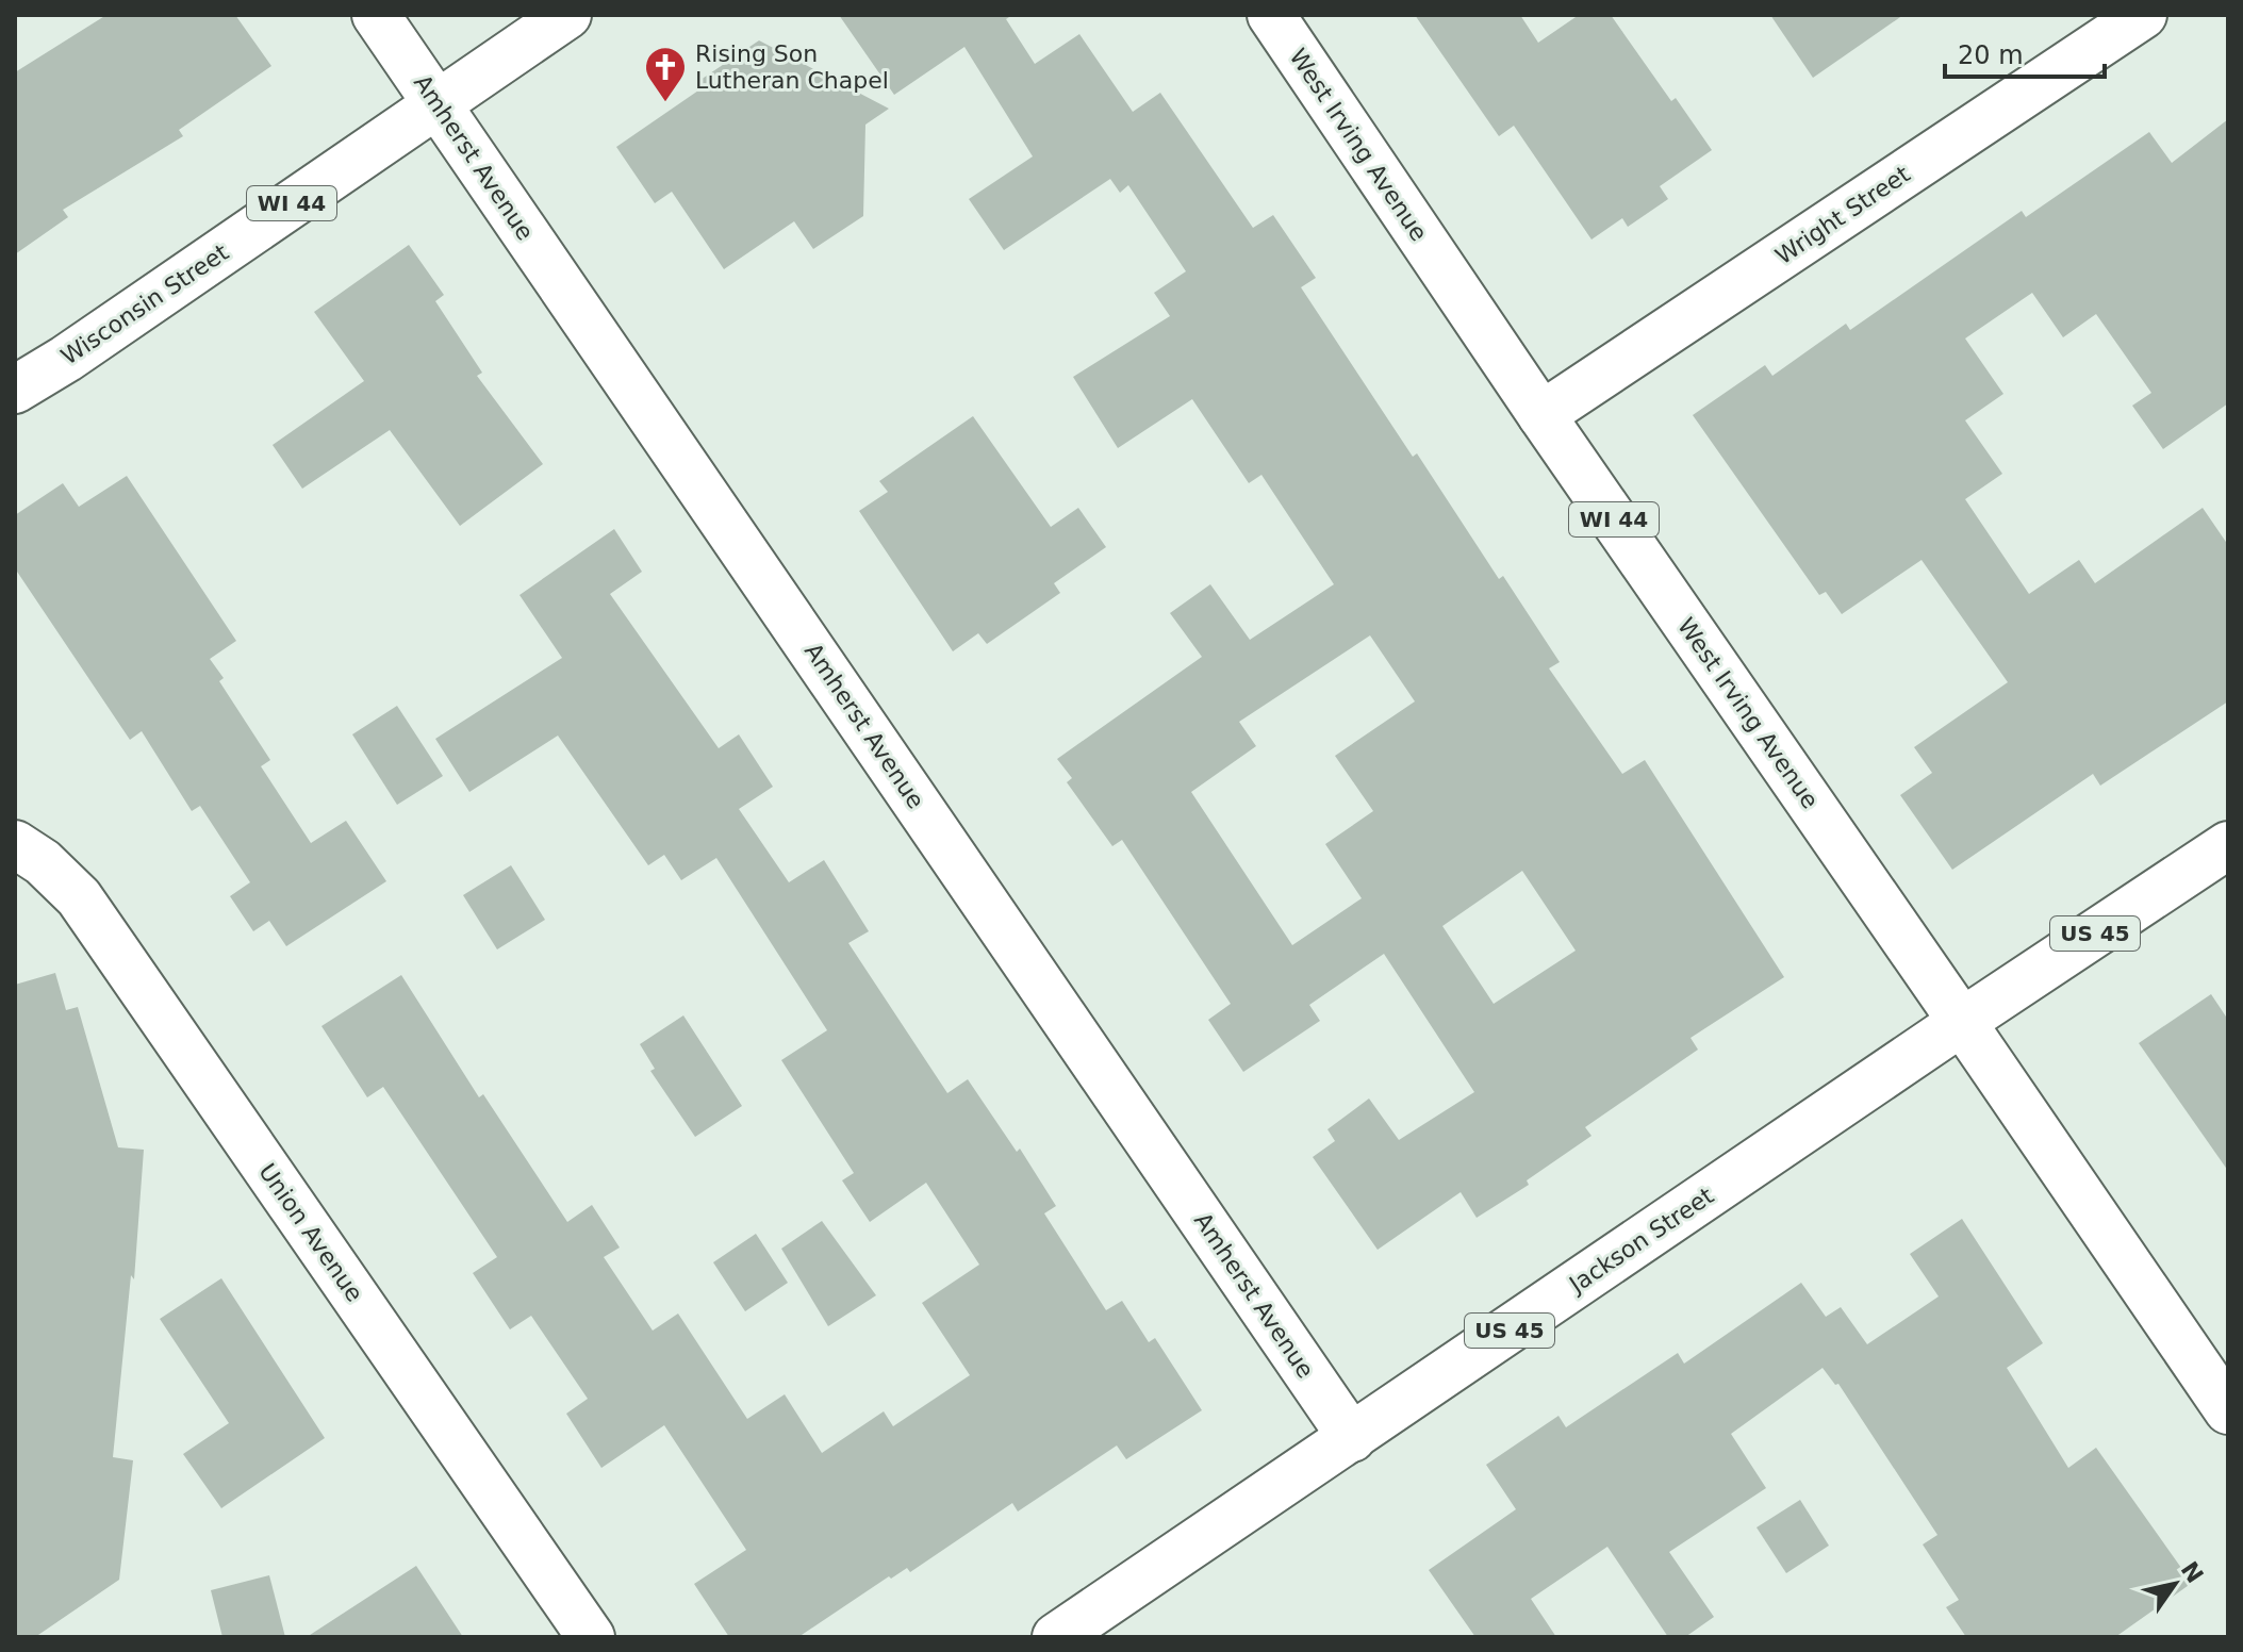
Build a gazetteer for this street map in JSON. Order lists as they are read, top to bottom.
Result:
{
  "streets": {
    "street": [
      "West Irving Avenue",
      "Amherst Avenue",
      "WI 44",
      "Wright Street",
      "Wisconsin Street",
      "US 45",
      "Union Avenue",
      "Jackson Street"
    ]
  },
  "crossings": [
    ["West Irving Avenue", "Wright Street"],
    ["West Irving Avenue", "Jackson Street"],
    ["Amherst Avenue", "Wisconsin Street"],
    ["Amherst Avenue", "Jackson Street"]
  ],
  "places": {
    "church": ["Rising Son Lutheran Chapel"]
  },
  "scale_bar": "20 m",
  "north": "top right"
}
